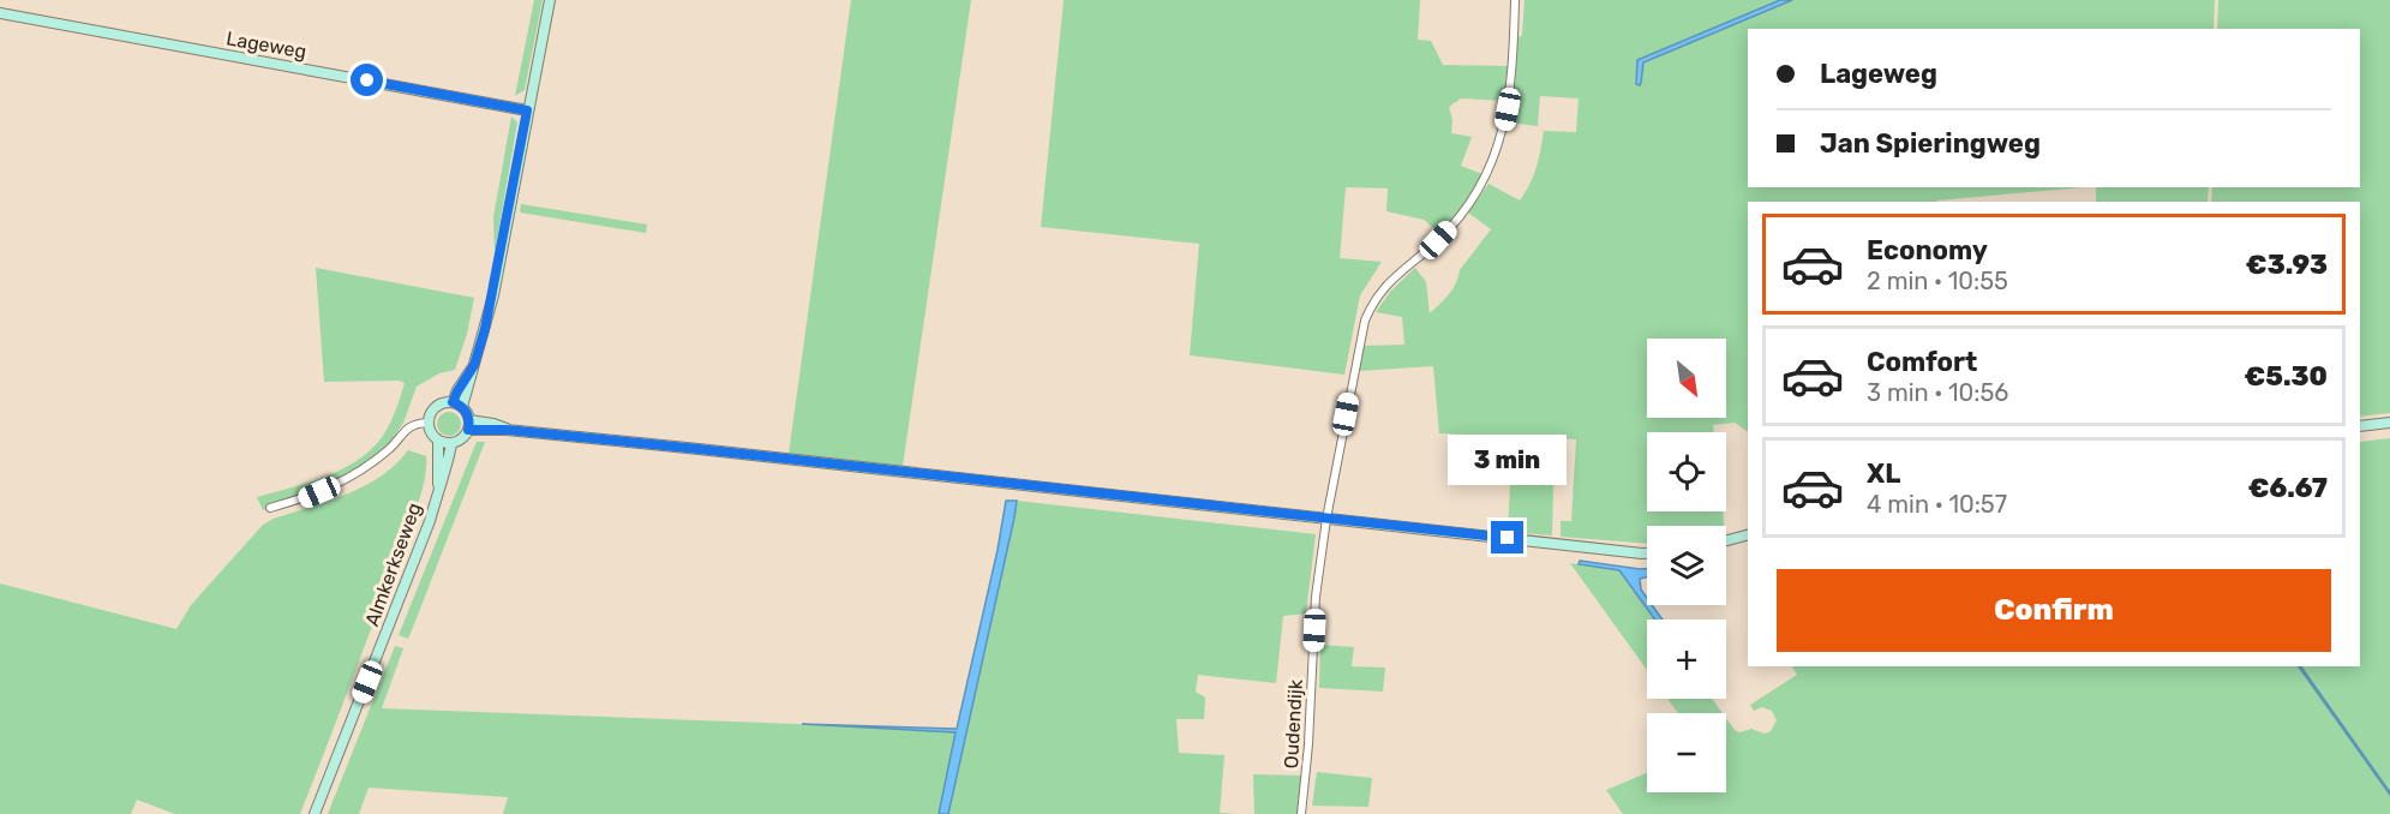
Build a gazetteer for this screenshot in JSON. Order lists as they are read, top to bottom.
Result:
{
  "streets": {
    "street": ["Lageweg", "Almkerkseweg", "Oudendijk"]
  },
  "north": "bottom right",
  "page": {
    "banner": ["Lageweg", "Jan Spieringweg"],
    "list": [
      {
        "name": "Economy",
        "note": "2 min · 10:55",
        "value": "€3.93"
      },
      {
        "name": "Comfort",
        "note": "3 min · 10:56",
        "value": "€5.30"
      },
      {
        "name": "XL",
        "note": "4 min · 10:57",
        "value": "€6.67"
      }
    ],
    "map_buttons": ["+", "−"],
    "bubble": "3 min",
    "buttons": "Confirm"
  }
}
